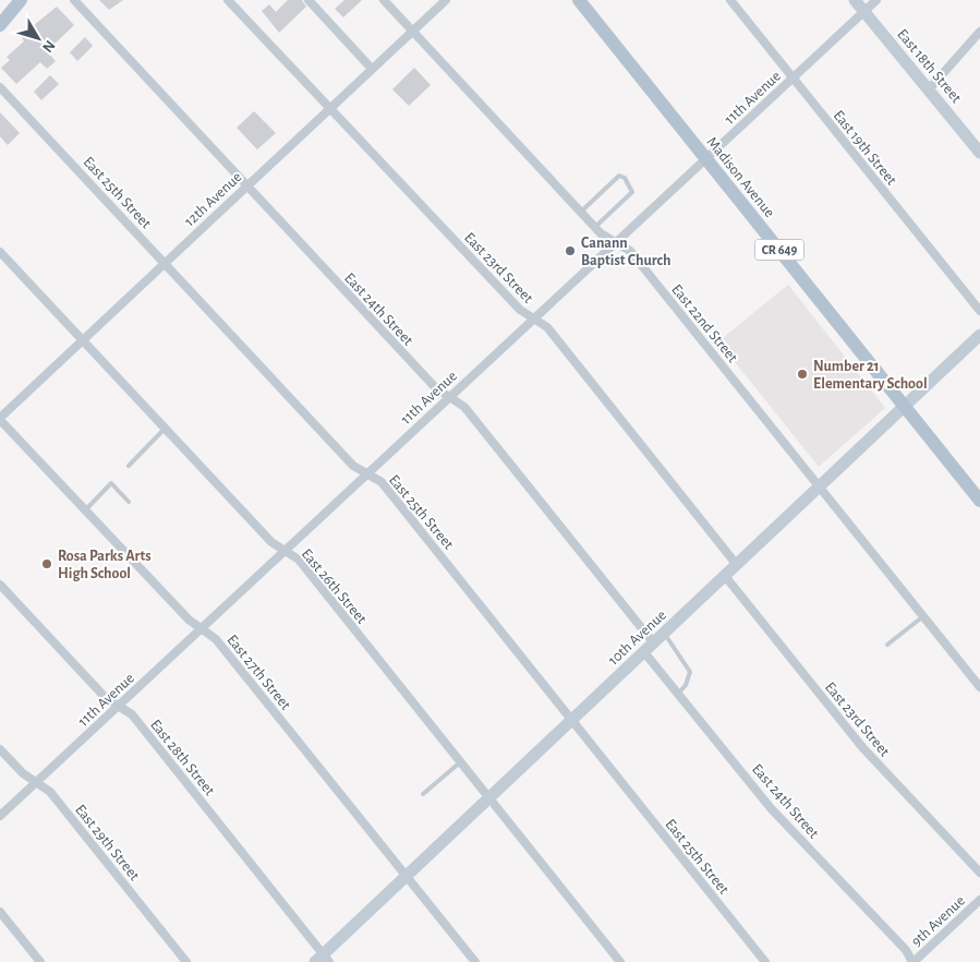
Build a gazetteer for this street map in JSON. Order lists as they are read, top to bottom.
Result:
{
  "streets": {
    "main road": [
      "East 18th Street",
      "Madison Avenue",
      "CR 649",
      "10th Avenue"
    ],
    "street": [
      "11th Avenue",
      "East 19th Street",
      "East 25th Street",
      "12th Avenue",
      "East 23rd Street",
      "East 24th Street",
      "East 22nd Street",
      "East 26th Street",
      "East 27th Street",
      "East 28th Street",
      "East 29th Street",
      "9th Avenue"
    ]
  },
  "crossings": [
    ["East 18th Street", "11th Avenue"],
    ["11th Avenue", "East 19th Street"],
    ["11th Avenue", "Madison Avenue"],
    ["11th Avenue", "East 25th Street"],
    ["11th Avenue", "East 23rd Street"],
    ["11th Avenue", "East 24th Street"],
    ["11th Avenue", "East 22nd Street"],
    ["11th Avenue", "East 26th Street"],
    ["11th Avenue", "East 27th Street"],
    ["11th Avenue", "East 28th Street"],
    ["11th Avenue", "East 29th Street"],
    ["Madison Avenue", "10th Avenue"],
    ["East 25th Street", "12th Avenue"],
    ["East 25th Street", "10th Avenue"],
    ["12th Avenue", "East 23rd Street"],
    ["12th Avenue", "East 24th Street"],
    ["12th Avenue", "East 22nd Street"],
    ["12th Avenue", "East 26th Street"],
    ["12th Avenue", "East 27th Street"],
    ["East 23rd Street", "10th Avenue"],
    ["East 24th Street", "10th Avenue"],
    ["East 24th Street", "9th Avenue"],
    ["East 22nd Street", "10th Avenue"],
    ["East 26th Street", "10th Avenue"],
    ["10th Avenue", "East 27th Street"],
    ["10th Avenue", "East 28th Street"]
  ],
  "places": ["Canann Baptist Church", "Number 21 Elementary School", "Rosa Parks Arts High School"],
  "north": "bottom right"
}
